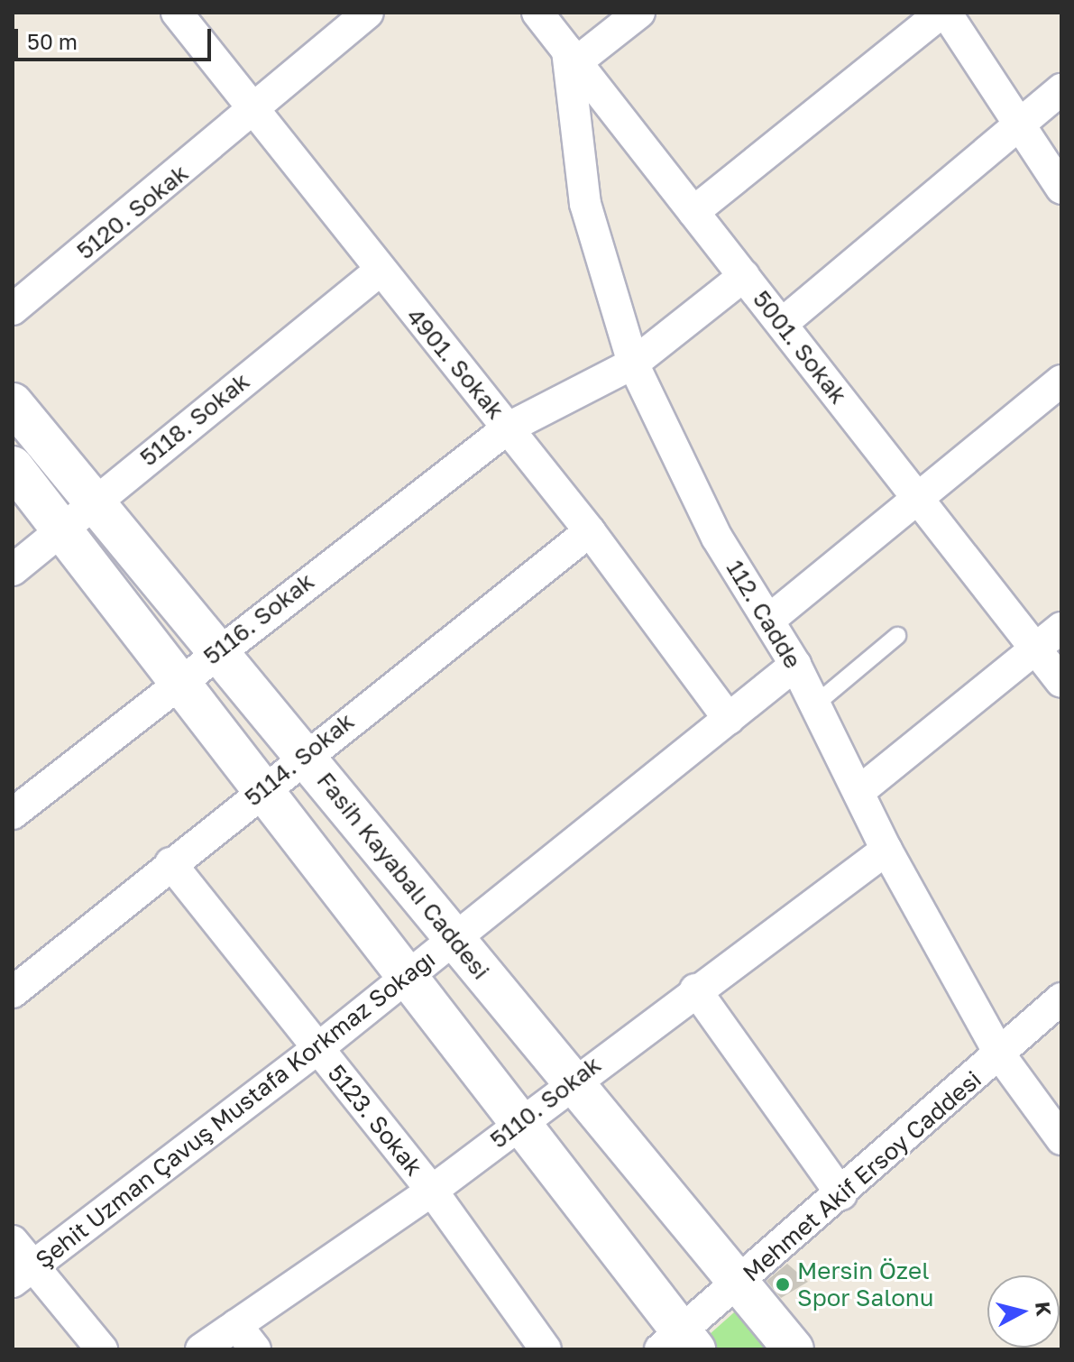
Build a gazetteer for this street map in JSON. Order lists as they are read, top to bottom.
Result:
{
  "streets": {
    "street": [
      "5120. Sokak",
      "5001. Sokak",
      "4901. Sokak",
      "5118. Sokak",
      "112. Cadde",
      "5116. Sokak",
      "5114. Sokak",
      "Fasih Kayabalı Caddesi",
      "5110. Sokak",
      "Şehit Uzman Çavuş Mustafa Korkmaz Sokağı",
      "5123. Sokak",
      "Mehmet Akif Ersoy Caddesi"
    ]
  },
  "crossings": [
    ["5120. Sokak", "4901. Sokak"],
    ["5001. Sokak", "112. Cadde"],
    ["5001. Sokak", "5116. Sokak"],
    ["4901. Sokak", "5118. Sokak"],
    ["4901. Sokak", "5116. Sokak"],
    ["4901. Sokak", "5114. Sokak"],
    ["4901. Sokak", "Şehit Uzman Çavuş Mustafa Korkmaz Sokağı"],
    ["5118. Sokak", "Fasih Kayabalı Caddesi"],
    ["112. Cadde", "5116. Sokak"],
    ["112. Cadde", "5110. Sokak"],
    ["112. Cadde", "Şehit Uzman Çavuş Mustafa Korkmaz Sokağı"],
    ["112. Cadde", "Mehmet Akif Ersoy Caddesi"],
    ["5116. Sokak", "Fasih Kayabalı Caddesi"],
    ["5114. Sokak", "Fasih Kayabalı Caddesi"],
    ["5114. Sokak", "5123. Sokak"],
    ["Fasih Kayabalı Caddesi", "5110. Sokak"],
    ["Fasih Kayabalı Caddesi", "Şehit Uzman Çavuş Mustafa Korkmaz Sokağı"],
    ["Fasih Kayabalı Caddesi", "Mehmet Akif Ersoy Caddesi"],
    ["5110. Sokak", "5123. Sokak"],
    ["Şehit Uzman Çavuş Mustafa Korkmaz Sokağı", "5123. Sokak"]
  ],
  "places": ["Mersin Özel Spor Salonu"],
  "scale_bar": "50 m",
  "north": "right"
}
